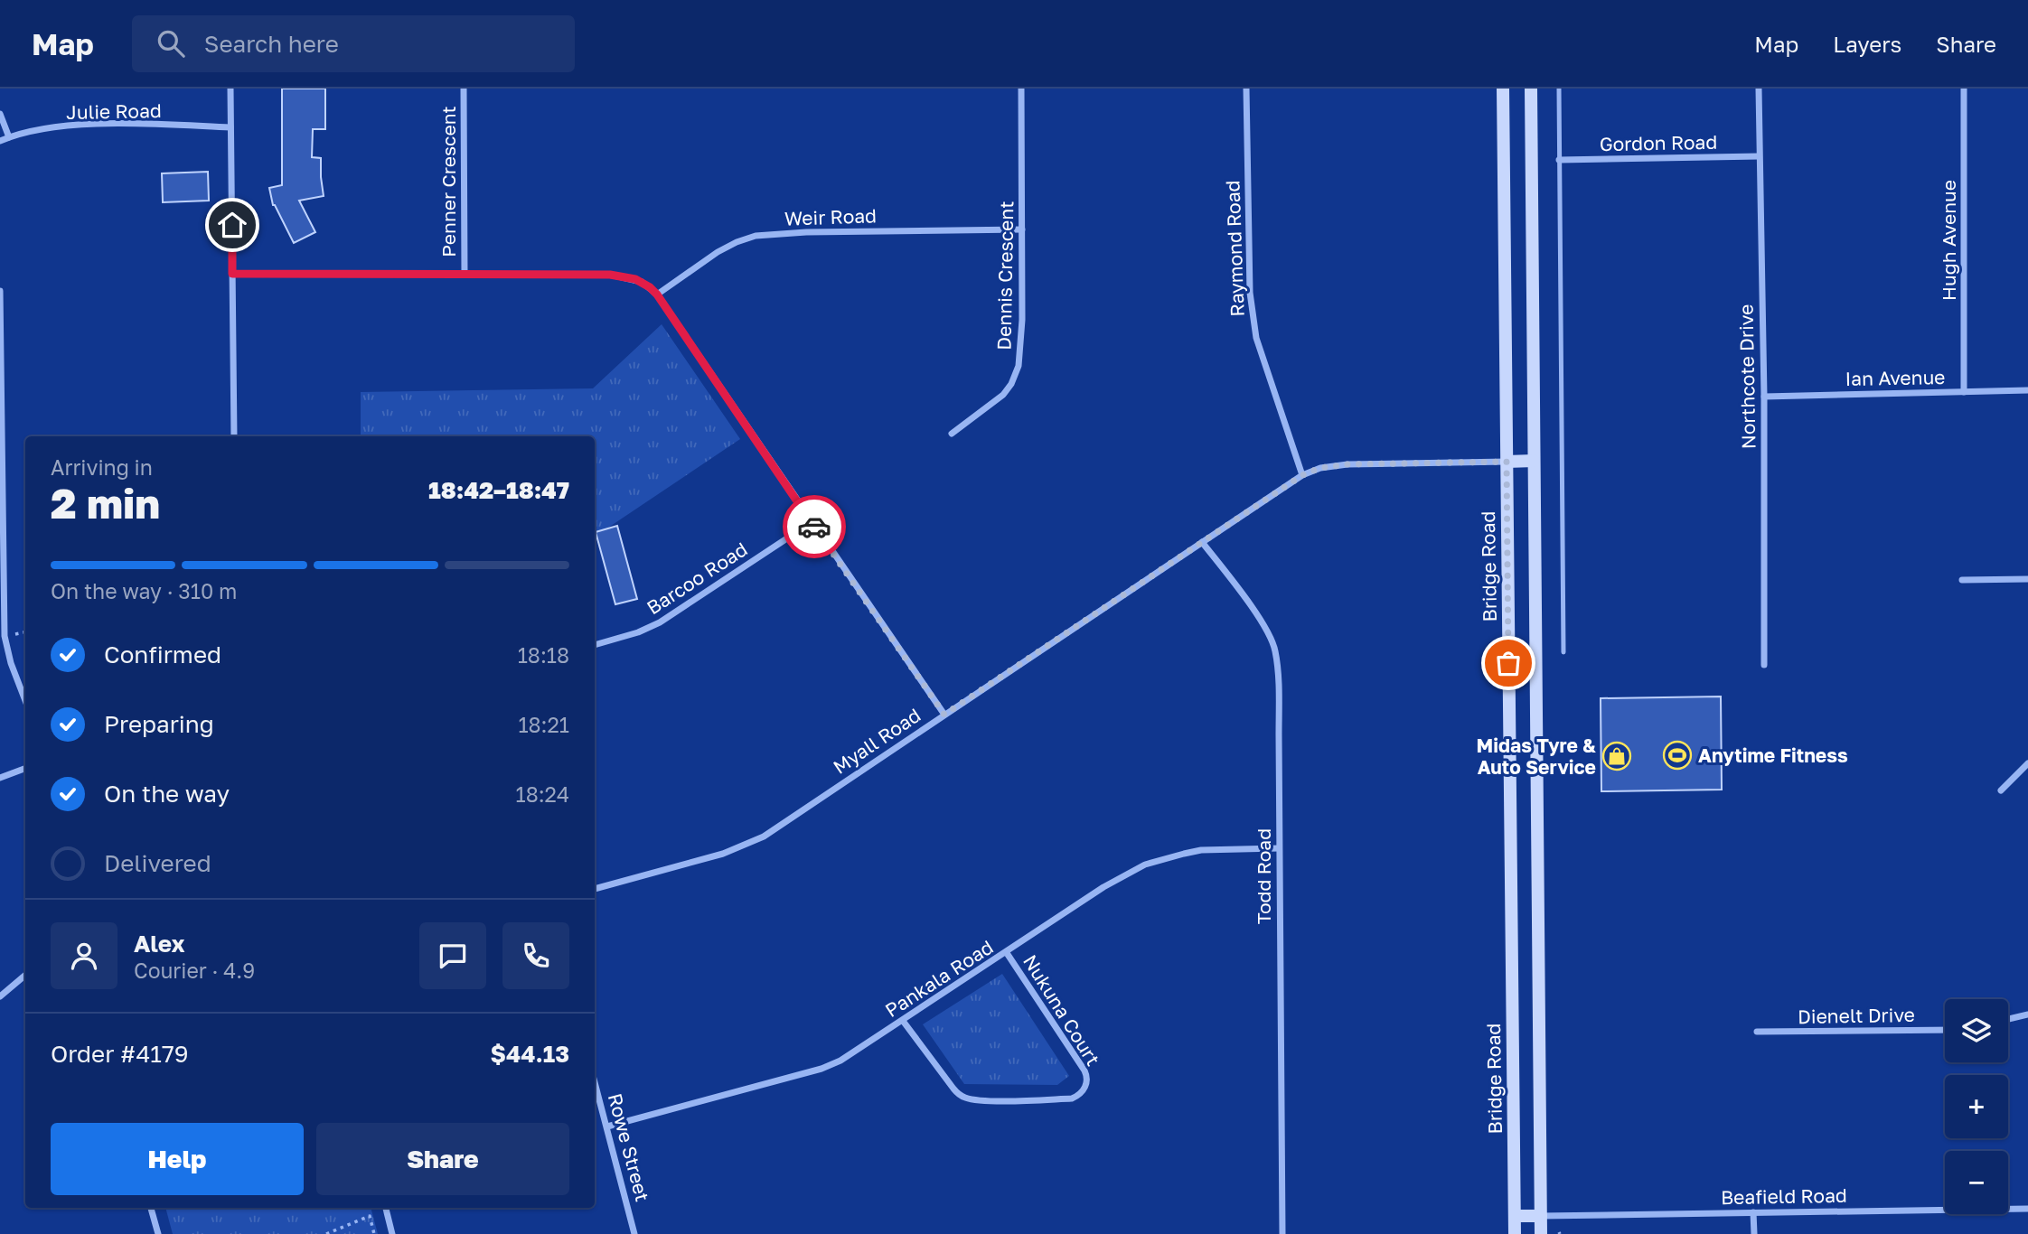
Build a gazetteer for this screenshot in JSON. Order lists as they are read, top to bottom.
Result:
{
  "streets": {
    "main road": ["Bridge Road"],
    "street": [
      "Julie Road",
      "Gordon Road",
      "Penner Crescent",
      "Weir Road",
      "Hugh Avenue",
      "Raymond Road",
      "Dennis Crescent",
      "Northcote Drive",
      "Ian Avenue",
      "Barcoo Road",
      "Myall Road",
      "Todd Road",
      "Pankala Road",
      "Nukuna Court",
      "Dienelt Drive",
      "Rowe Street",
      "Beafield Road"
    ]
  },
  "crossings": [
    ["Gordon Road", "Northcote Drive"],
    ["Weir Road", "Dennis Crescent"],
    ["Hugh Avenue", "Ian Avenue"],
    ["Raymond Road", "Myall Road"],
    ["Northcote Drive", "Ian Avenue"],
    ["Bridge Road", "Myall Road"],
    ["Myall Road", "Todd Road"],
    ["Todd Road", "Pankala Road"],
    ["Pankala Road", "Nukuna Court"],
    ["Pankala Road", "Rowe Street"]
  ],
  "places": {
    "sports": ["Anytime Fitness"],
    "shop": ["Midas Tyre & Auto Service"]
  },
  "page": {
    "header": "Map",
    "search": "Search here",
    "nav": ["Map", "Layers", "Share"],
    "heading": ["2 min", "Arriving in", "18:42–18:47"],
    "panel": [
      "Alex",
      "Courier · 4.9",
      "Order #4179",
      "$44.13"
    ],
    "bar": "On the way · 310 m",
    "list": [
      ["Confirmed", "18:18"],
      ["Preparing", "18:21"],
      ["On the way", "18:24"],
      "Delivered"
    ],
    "map_buttons": ["+", "−"],
    "buttons": ["Help", "Share"]
  }
}
